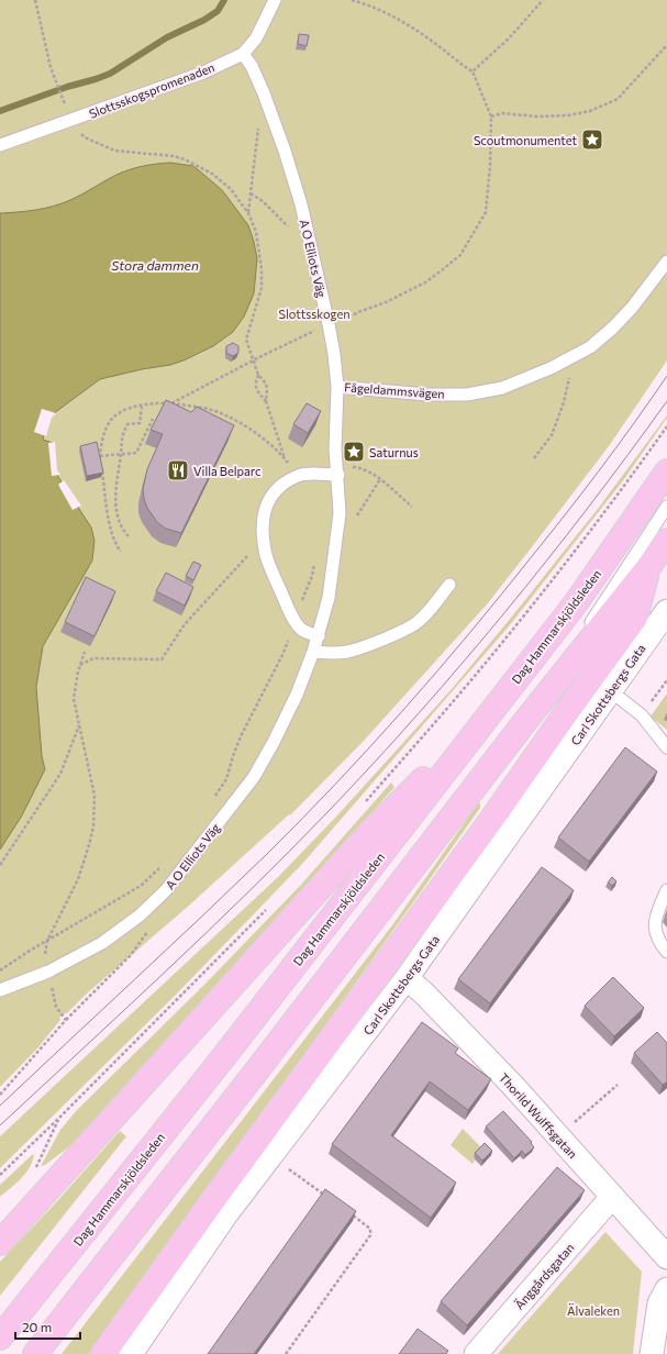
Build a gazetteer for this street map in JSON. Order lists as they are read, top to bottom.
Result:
{
  "streets": {
    "main road": ["Dag Hammarskjöldsleden"],
    "street": ["Carl Skottsbergs Gata", "Thorild Wulffsgatan", "Änggårdsgatan"],
    "lane": ["Slottsskogspromenaden", "A O Elliots Väg", "Fågeldammsvägen"]
  },
  "crossings": [
    ["Slottsskogspromenaden", "A O Elliots Väg"],
    ["A O Elliots Väg", "Fågeldammsvägen"],
    ["Carl Skottsbergs Gata", "Thorild Wulffsgatan"],
    ["Thorild Wulffsgatan", "Änggårdsgatan"]
  ],
  "water": ["Stora dammen"],
  "parks": ["Slottsskogen", "Älvaleken"],
  "places": {
    "place": ["Scoutmonumentet", "Saturnus"],
    "restaurant": ["Villa Belparc"]
  },
  "scale_bar": "20 m"
}
